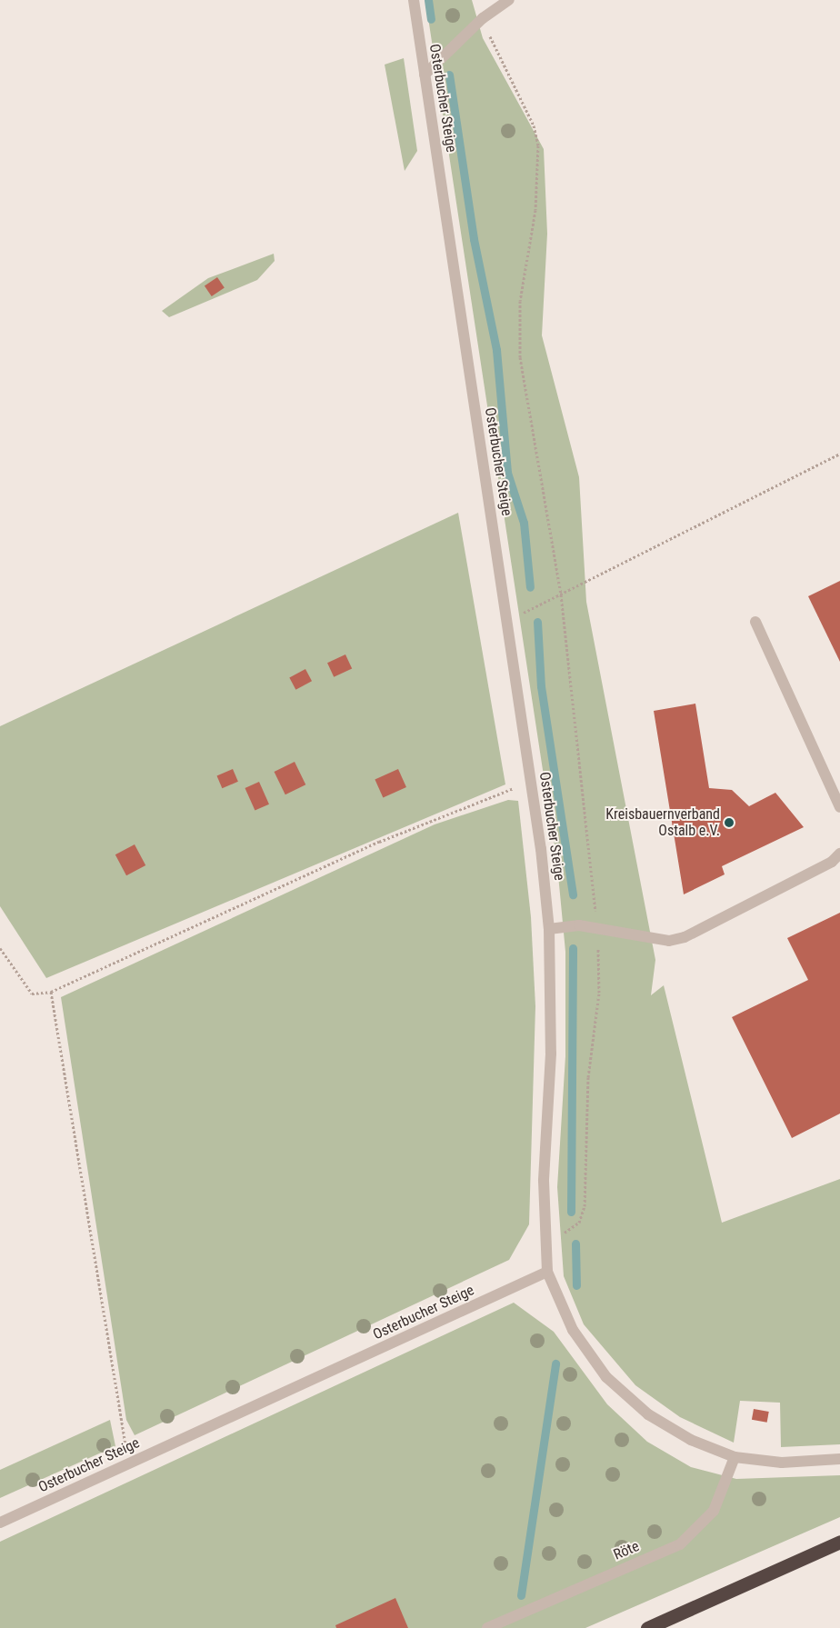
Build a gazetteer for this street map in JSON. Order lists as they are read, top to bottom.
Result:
{
  "streets": {
    "street": ["Osterbucher Steige", "Röte"]
  },
  "places": ["Kreisbauernverband Ostalb e.V."]
}
